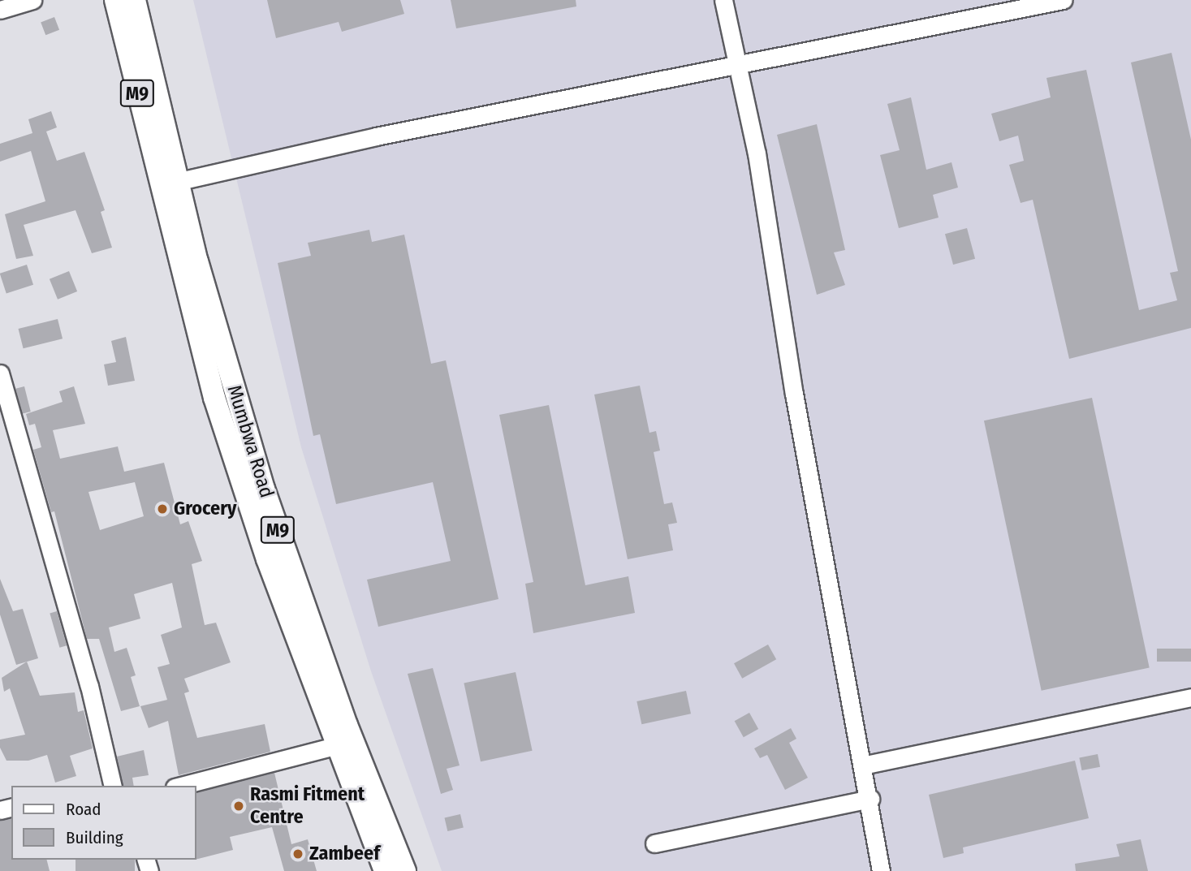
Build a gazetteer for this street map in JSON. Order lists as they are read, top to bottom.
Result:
{
  "streets": {
    "main road": ["M9", "Mumbwa Road"]
  },
  "places": ["Grocery", "Rasmi Fitment Centre", "Zambeef"],
  "legend": ["Road", "Building"]
}
